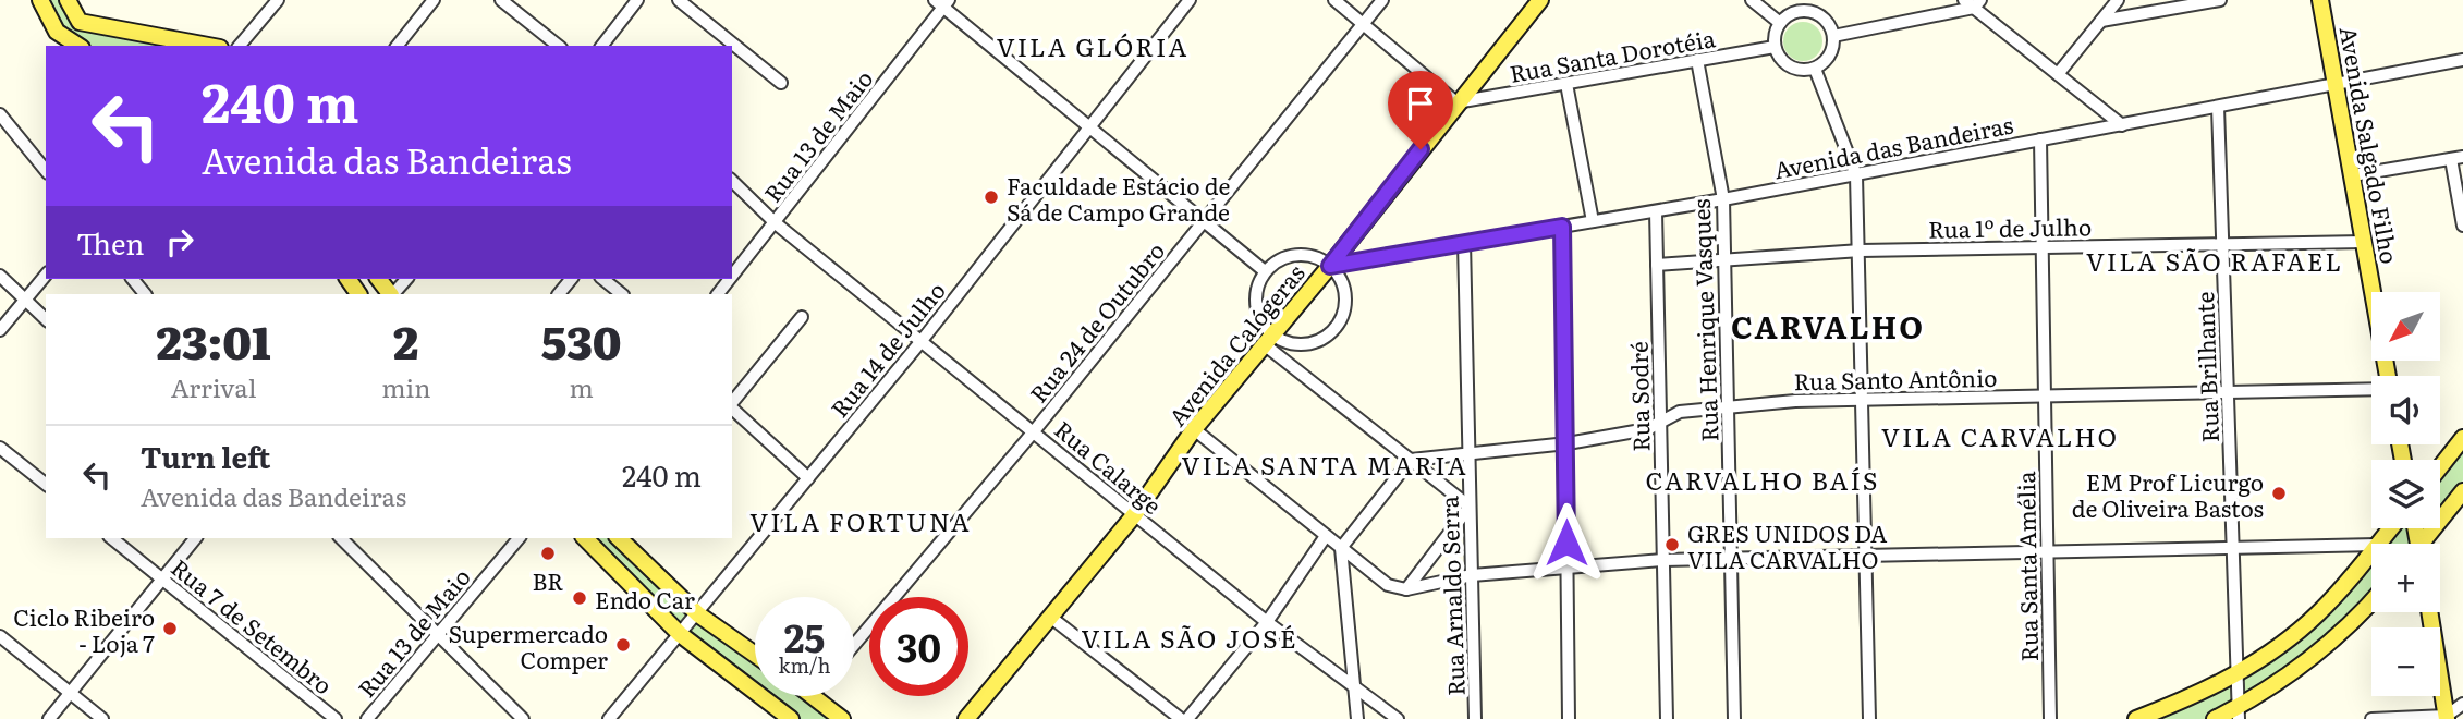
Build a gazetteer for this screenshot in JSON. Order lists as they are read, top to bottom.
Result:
{
  "streets": {
    "main road": ["Avenida Salgado Filho", "Avenida Calógeras"],
    "street": [
      "Rua Santa Dorotéia",
      "Rua 13 de Maio",
      "Avenida das Bandeiras",
      "Rua 1º de Julho",
      "Rua Henrique Vasques",
      "Rua 24 de Outubro",
      "Rua 14 de Julho",
      "Rua Brilhante",
      "Rua Santo Antônio",
      "Rua Sodré",
      "Rua Calarge",
      "Rua Santa Amélia",
      "Rua Arnaldo Serra",
      "Rua 7 de Setembro"
    ]
  },
  "crossings": [
    ["Rua Santa Dorotéia", "Rua Henrique Vasques"],
    ["Rua Santa Dorotéia", "Avenida Calógeras"],
    ["Rua 13 de Maio", "Rua Calarge"],
    ["Avenida Salgado Filho", "Avenida das Bandeiras"],
    ["Avenida Salgado Filho", "Rua 1º de Julho"],
    ["Avenida das Bandeiras", "Rua Henrique Vasques"],
    ["Avenida das Bandeiras", "Avenida Calógeras"],
    ["Avenida das Bandeiras", "Rua Brilhante"],
    ["Avenida das Bandeiras", "Rua Sodré"],
    ["Avenida das Bandeiras", "Rua Santa Amélia"],
    ["Avenida das Bandeiras", "Rua Arnaldo Serra"],
    ["Rua 1º de Julho", "Rua Henrique Vasques"],
    ["Rua 1º de Julho", "Rua Brilhante"],
    ["Rua 1º de Julho", "Rua Sodré"],
    ["Rua 1º de Julho", "Rua Santa Amélia"],
    ["Rua Henrique Vasques", "Rua Santo Antônio"],
    ["Rua 24 de Outubro", "Rua Calarge"],
    ["Avenida Calógeras", "Rua Calarge"],
    ["Rua 14 de Julho", "Rua Calarge"],
    ["Rua Brilhante", "Rua Santo Antônio"],
    ["Rua Santo Antônio", "Rua Sodré"],
    ["Rua Santo Antônio", "Rua Santa Amélia"],
    ["Rua Santo Antônio", "Rua Arnaldo Serra"]
  ],
  "districts": [
    "VILA GLÓRIA",
    "VILA SÃO RAFAEL",
    "CARVALHO",
    "VILA CARVALHO",
    "VILA SANTA MARIA",
    "CARVALHO BAÍS",
    "VILA FORTUNA",
    "VILA SÃO JOSÉ"
  ],
  "places": [
    "Faculdade Estácio de Sá de Campo Grande",
    "EM Prof Licurgo de Oliveira Bastos",
    "GRES UNIDOS DA VILA CARVALHO",
    "BR",
    "Endo Car",
    "Ciclo Ribeiro - Loja 7",
    "Supermercado Comper"
  ],
  "north": "bottom left",
  "page": {
    "turn": ["240 m", "Avenida das Bandeiras"],
    "then": "Then",
    "map_buttons": ["+", "−"],
    "eta": [
      "23:01",
      "Arrival",
      "2",
      "min",
      "530",
      "m"
    ],
    "list": [
      {
        "name": "Turn left",
        "note": "Avenida das Bandeiras",
        "value": "240 m"
      }
    ],
    "speed": "25 km/h",
    "limit": "30"
  }
}
